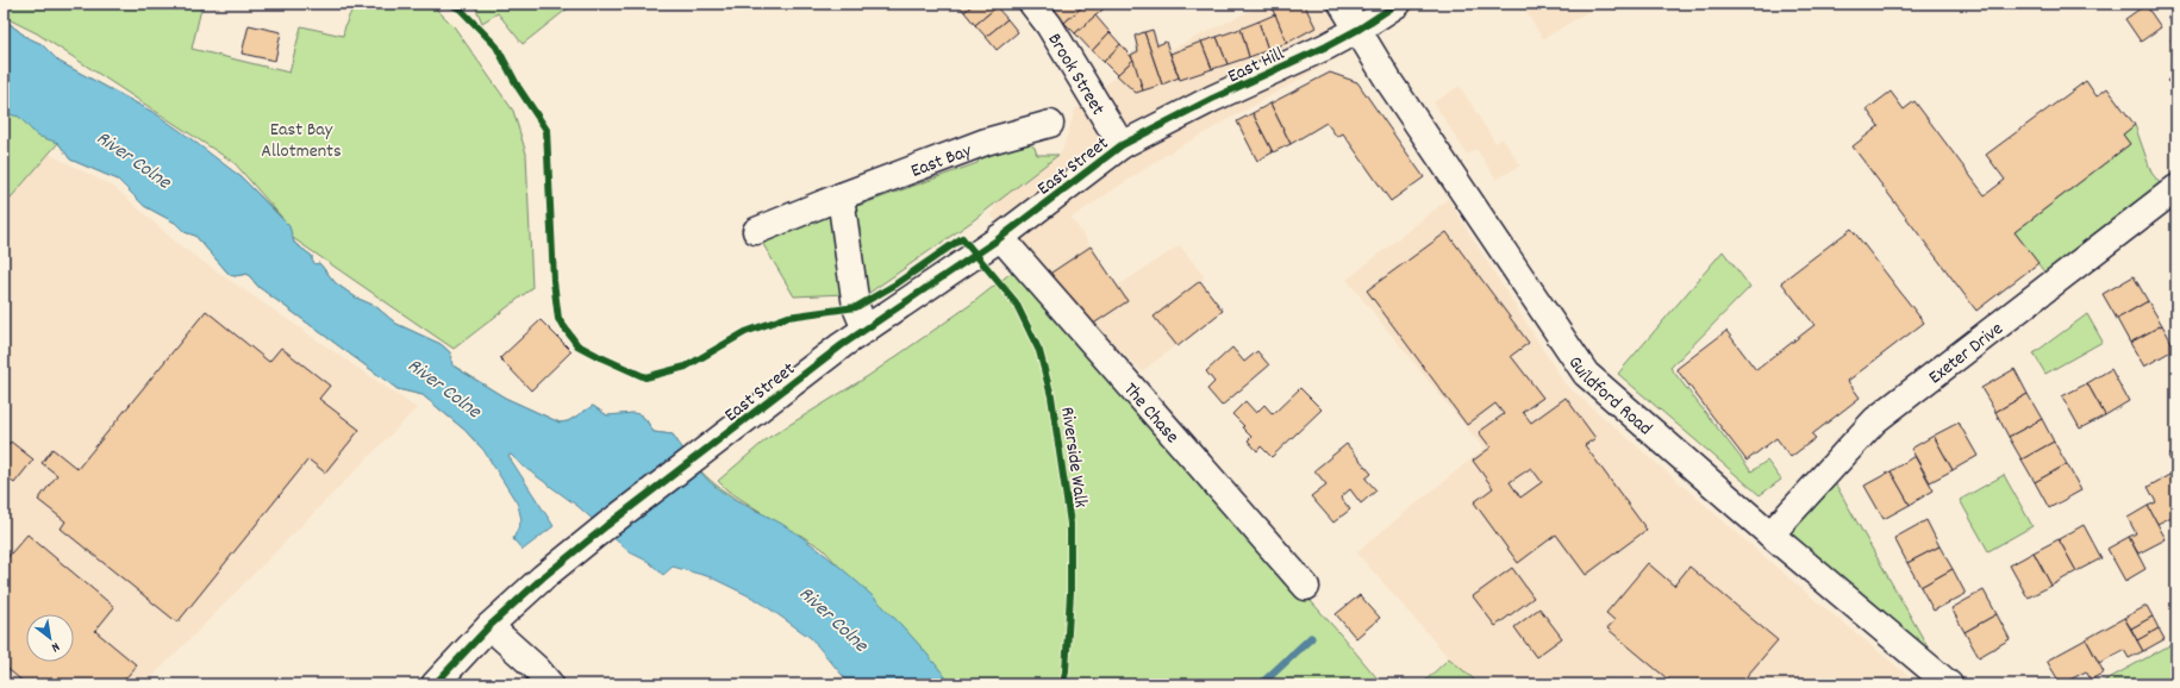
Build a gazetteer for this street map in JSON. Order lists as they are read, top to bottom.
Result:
{
  "streets": {
    "street": [
      "East Hill",
      "Brook Street",
      "East Bay",
      "East Street",
      "Exeter Drive",
      "Guildford Road",
      "The Chase"
    ],
    "cycle path": ["Riverside Walk"]
  },
  "crossings": [
    ["East Hill", "Brook Street"],
    ["East Hill", "East Street"],
    ["East Hill", "Guildford Road"],
    ["Brook Street", "East Street"],
    ["East Street", "The Chase"],
    ["Exeter Drive", "Guildford Road"]
  ],
  "water": ["River Colne"],
  "parks": ["East Bay Allotments"],
  "north": "bottom right"
}
